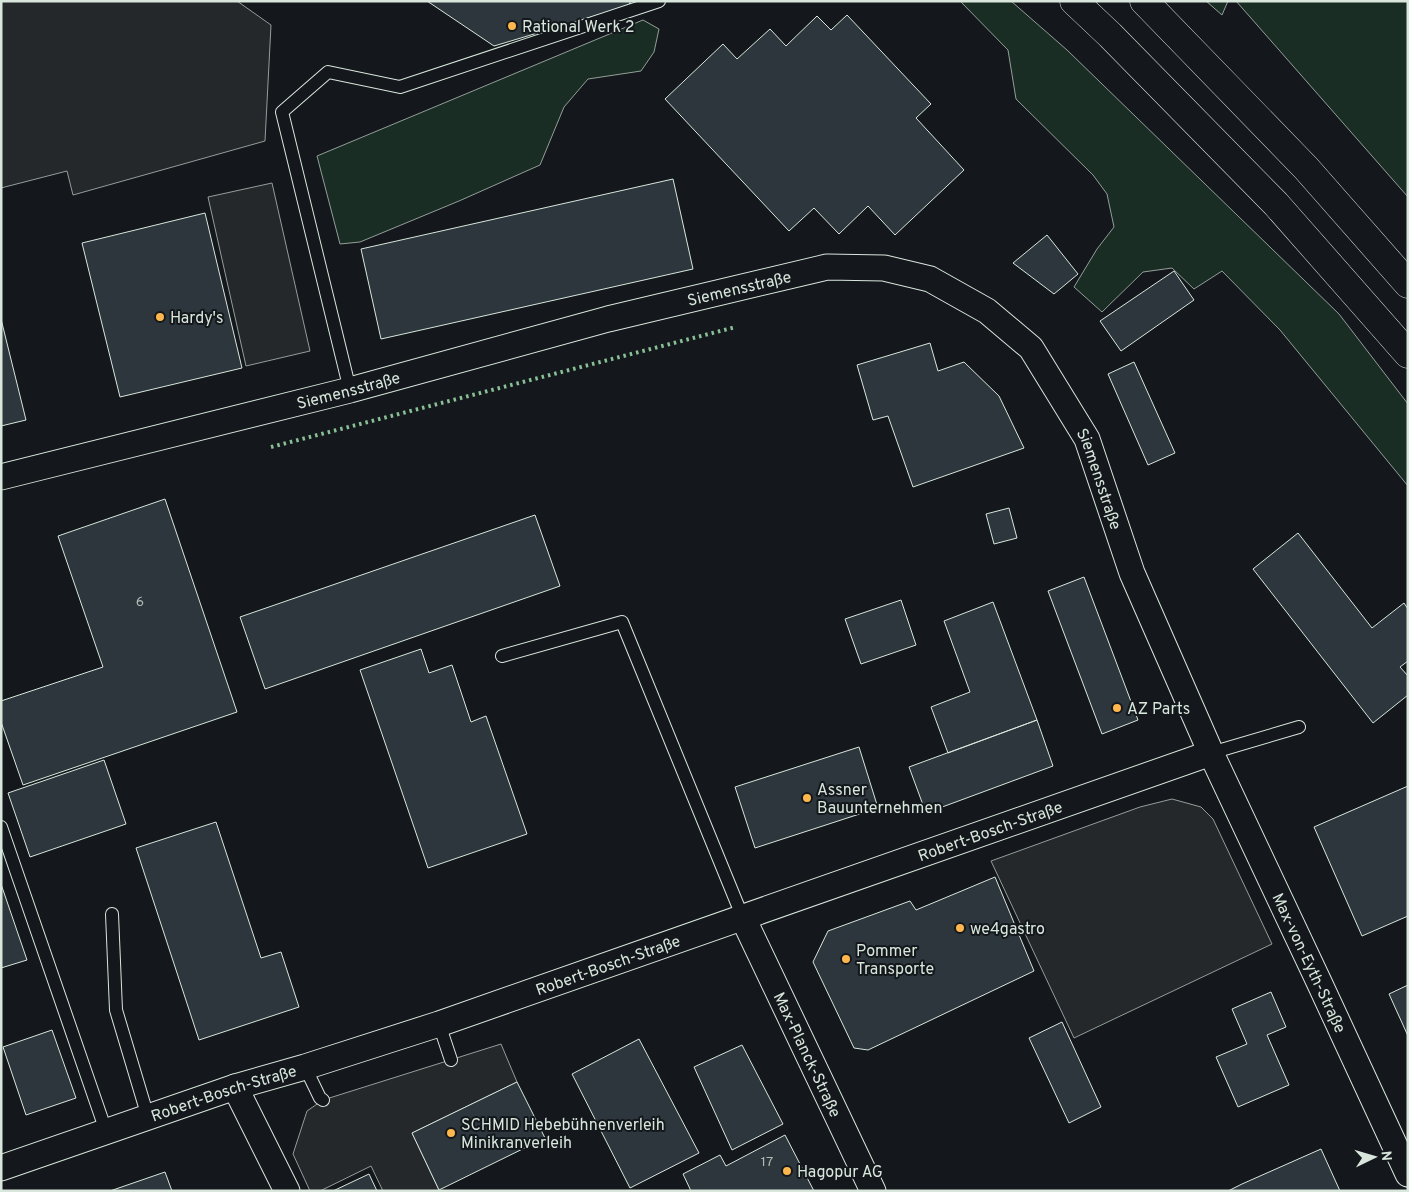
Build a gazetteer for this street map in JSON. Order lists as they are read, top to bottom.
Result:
{
  "streets": {
    "street": [
      "Siemensstraße",
      "Robert-Bosch-Straße",
      "Max-von-Eyth-Straße",
      "Max-Planck-Straße"
    ]
  },
  "crossings": [
    ["Siemensstraße", "Robert-Bosch-Straße"],
    ["Siemensstraße", "Max-von-Eyth-Straße"],
    ["Robert-Bosch-Straße", "Max-von-Eyth-Straße"],
    ["Robert-Bosch-Straße", "Max-Planck-Straße"]
  ],
  "places": [
    "Rational Werk 2",
    "Hardy's",
    "AZ Parts",
    "Assner Bauunternehmen",
    "we4gastro",
    "Pommer Transporte",
    "SCHMID Hebebühnenverleih Minikranverleih",
    "Hagopur AG"
  ],
  "house_numbers": ["6", "17"],
  "north": "right"
}
